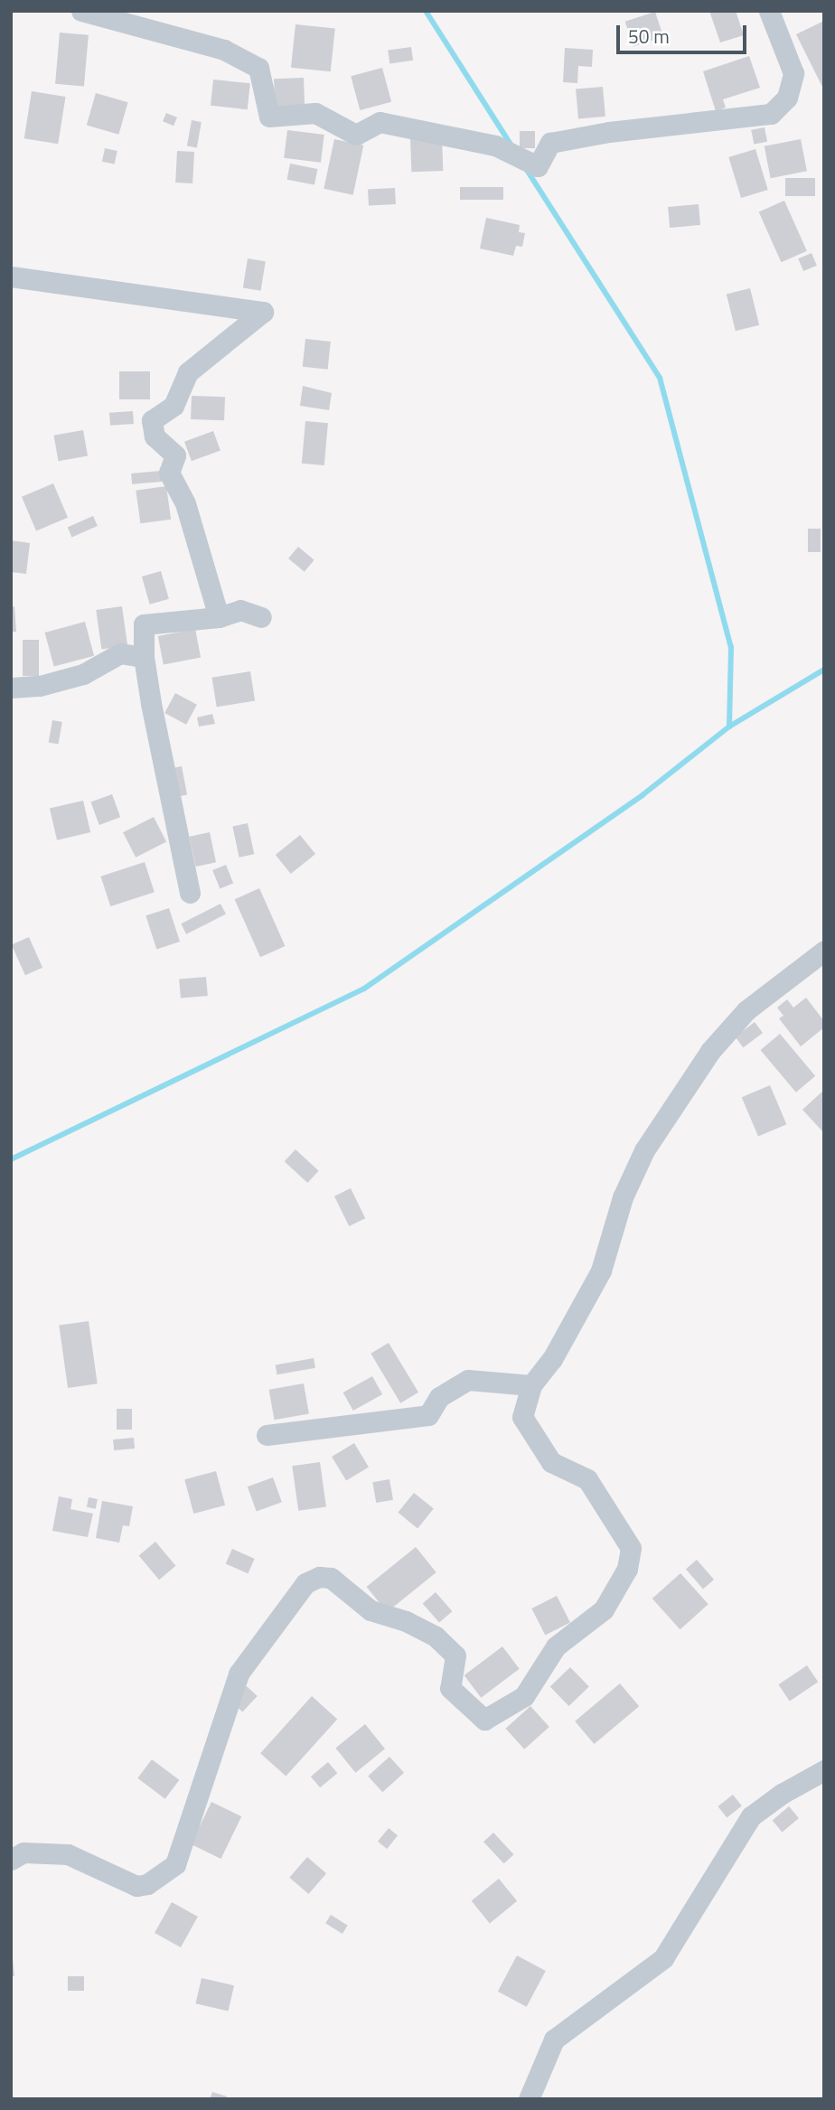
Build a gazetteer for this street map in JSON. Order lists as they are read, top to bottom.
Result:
{
  "scale_bar": "50 m"
}
